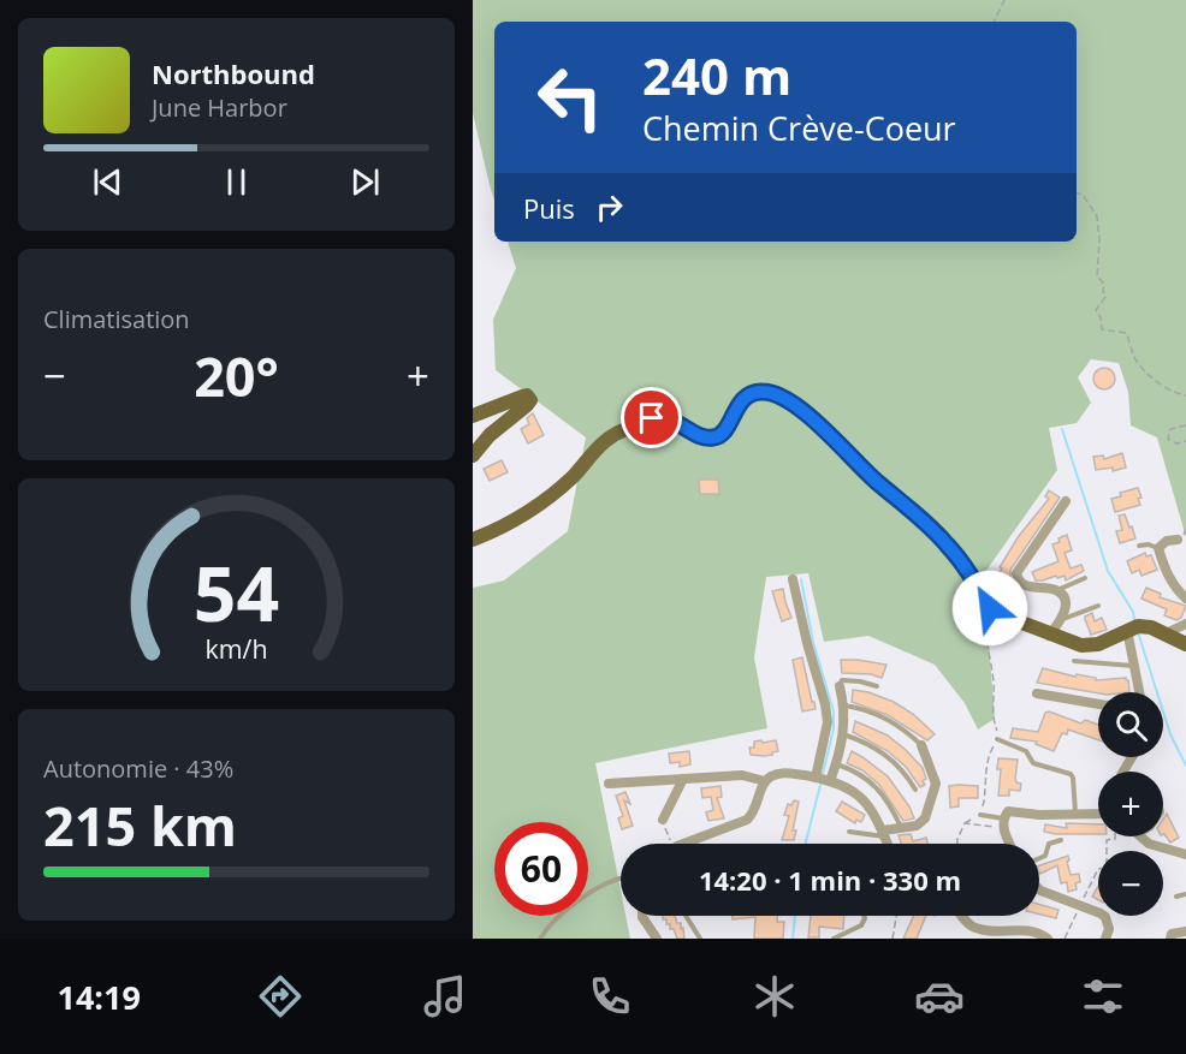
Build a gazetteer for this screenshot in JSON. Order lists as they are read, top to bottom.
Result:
{
  "page": {
    "turn": ["240 m", "Chemin Crève-Coeur"],
    "song": ["Northbound", "June Harbor"],
    "then": "Puis",
    "tile": [
      "Climatisation",
      ["Autonomie · 43%", "215 km"]
    ],
    "heat": ["−", "20°", "+"],
    "map_buttons": ["+", "−"],
    "limit": "60",
    "trip": "14:20 · 1 min · 330 m",
    "tabs": "14:19",
    "gauge": ["54", "km/h"]
  }
}
